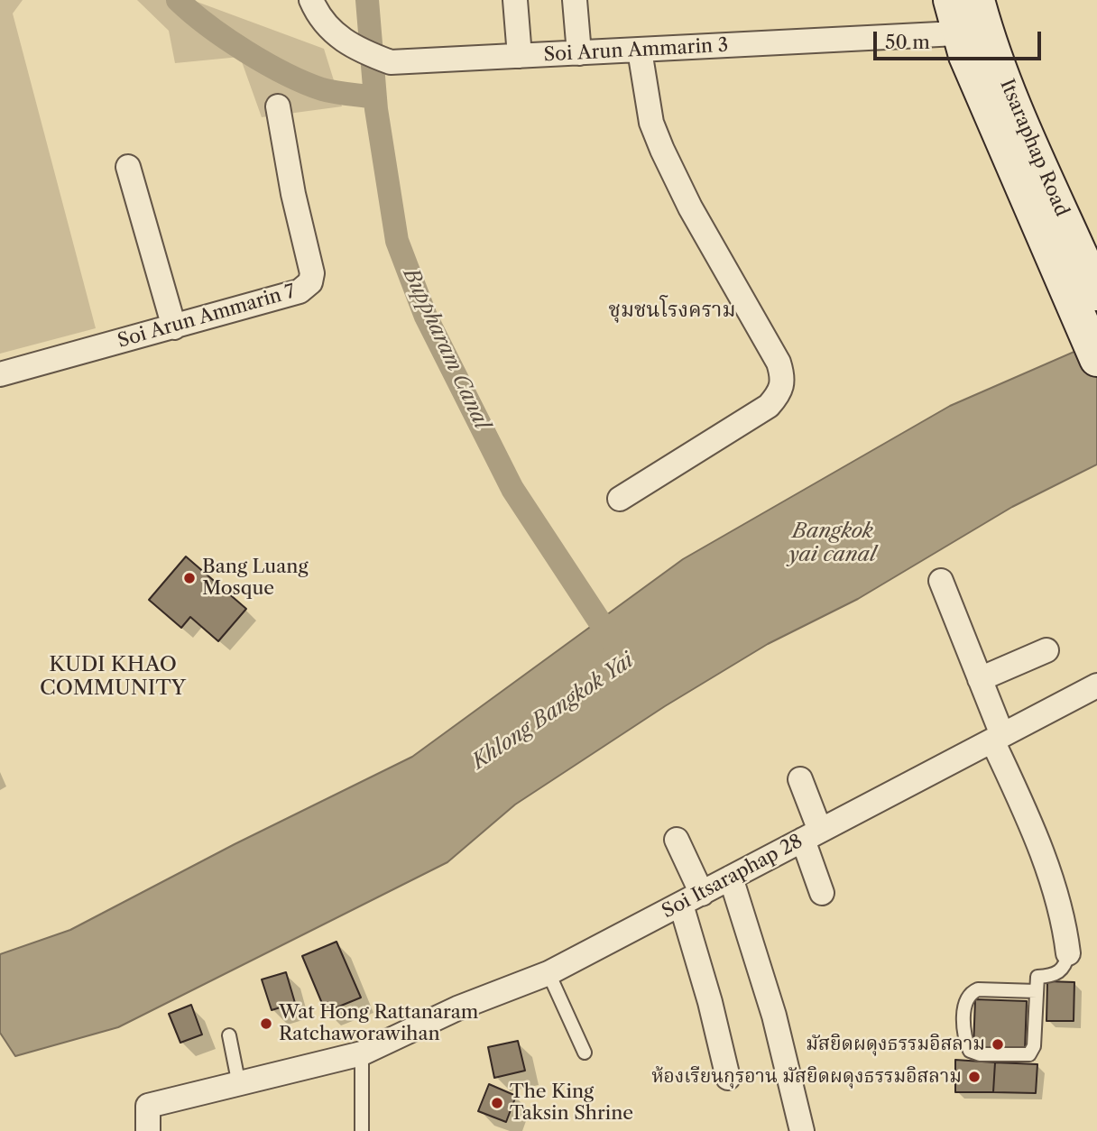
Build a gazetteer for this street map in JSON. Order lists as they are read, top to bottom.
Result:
{
  "streets": {
    "main road": ["Itsaraphap Road"],
    "street": ["Soi Arun Ammarin 3", "Soi Arun Ammarin 7", "Soi Itsaraphap 28"]
  },
  "crossings": [
    ["Soi Arun Ammarin 3", "Itsaraphap Road"]
  ],
  "districts": ["ชุมชนโรงคราม", "KUDI KHAO COMMUNITY"],
  "water": ["Buppharam Canal", "Bangkok yai canal", "Khlong Bangkok Yai"],
  "places": [
    "Bang Luang Mosque",
    "Wat Hong Rattanaram Ratchaworawihan",
    "มัสยิดผดุงธรรมอิสลาม",
    "ห้องเรียนกุรอาน มัสยิดผดุงธรรมอิสลาม",
    "The King Taksin Shrine"
  ],
  "scale_bar": "50 m"
}
